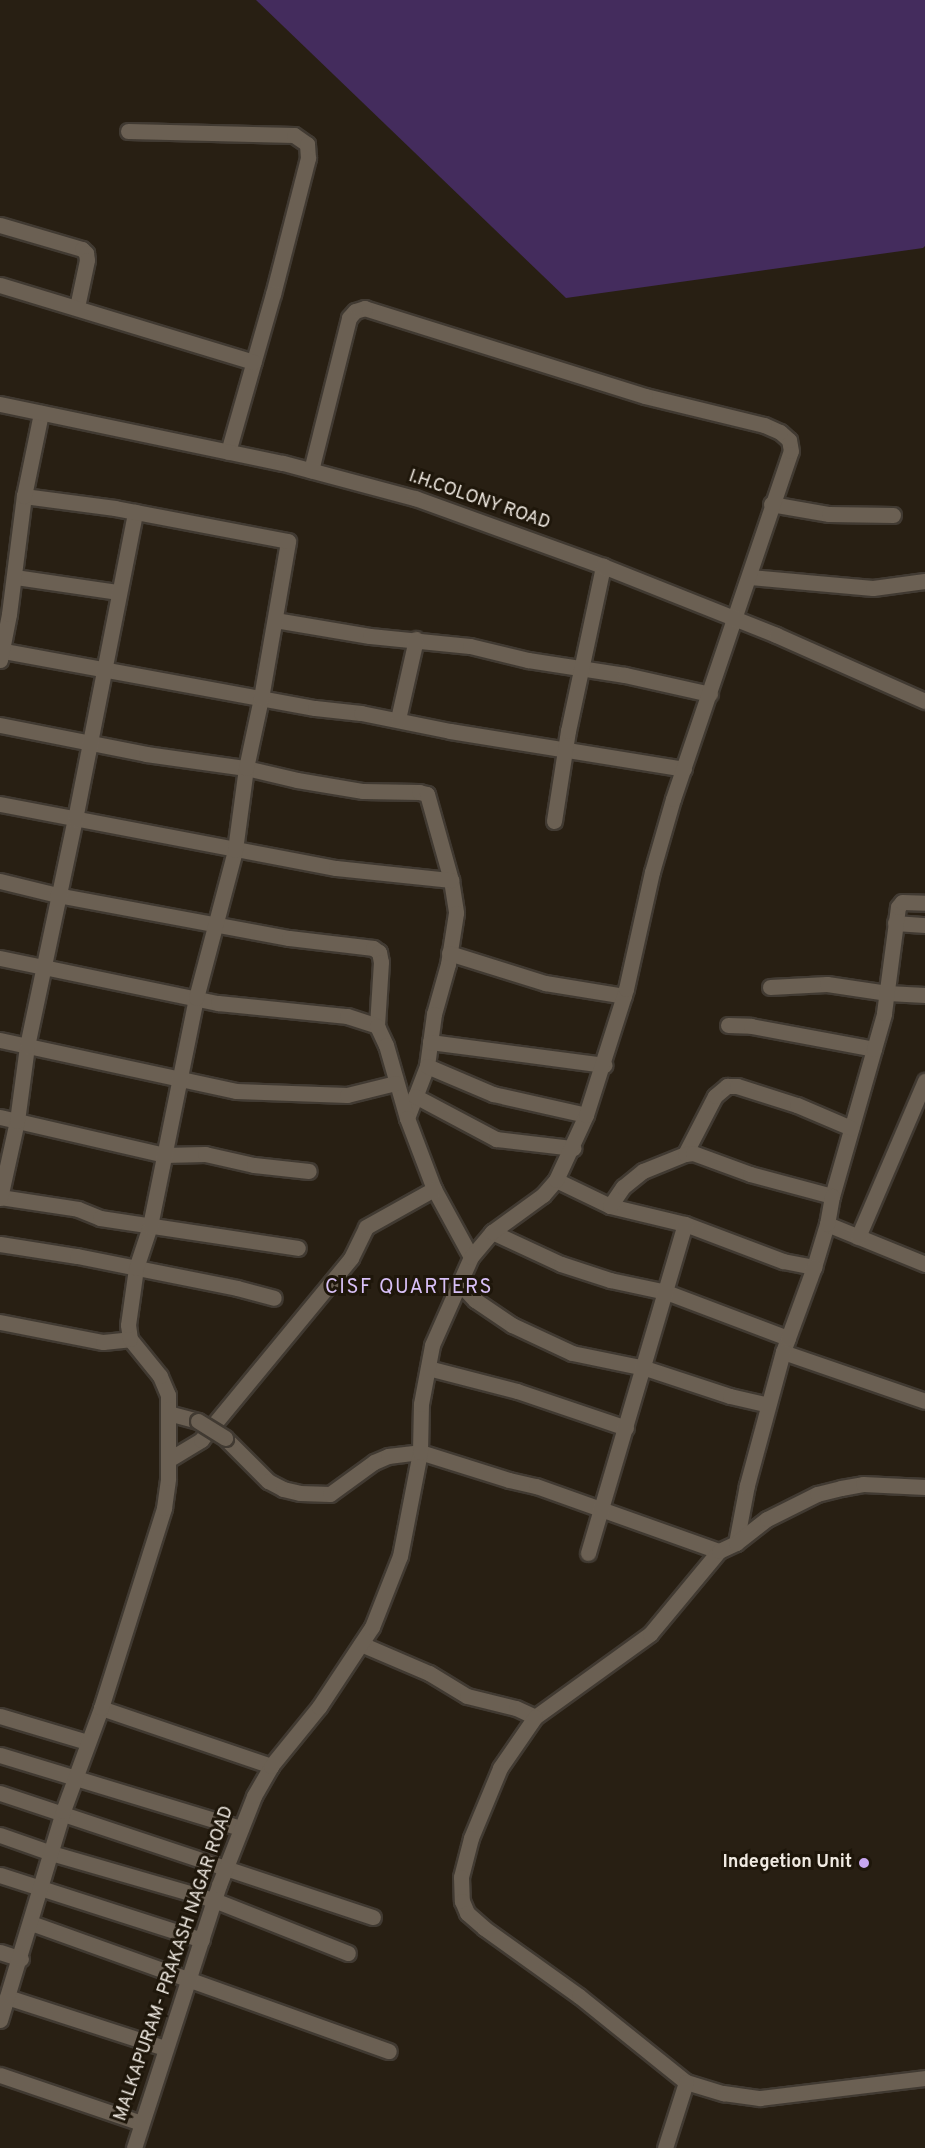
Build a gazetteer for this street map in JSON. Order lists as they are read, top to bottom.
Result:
{
  "streets": {
    "street": ["I.H.COLONY ROAD", "MALKAPURAM- PRAKASH NAGAR ROAD"]
  },
  "crossings": [
    ["I.H.COLONY ROAD", "MALKAPURAM- PRAKASH NAGAR ROAD"]
  ],
  "districts": ["CISF QUARTERS"],
  "places": ["Indegetion Unit"]
}
